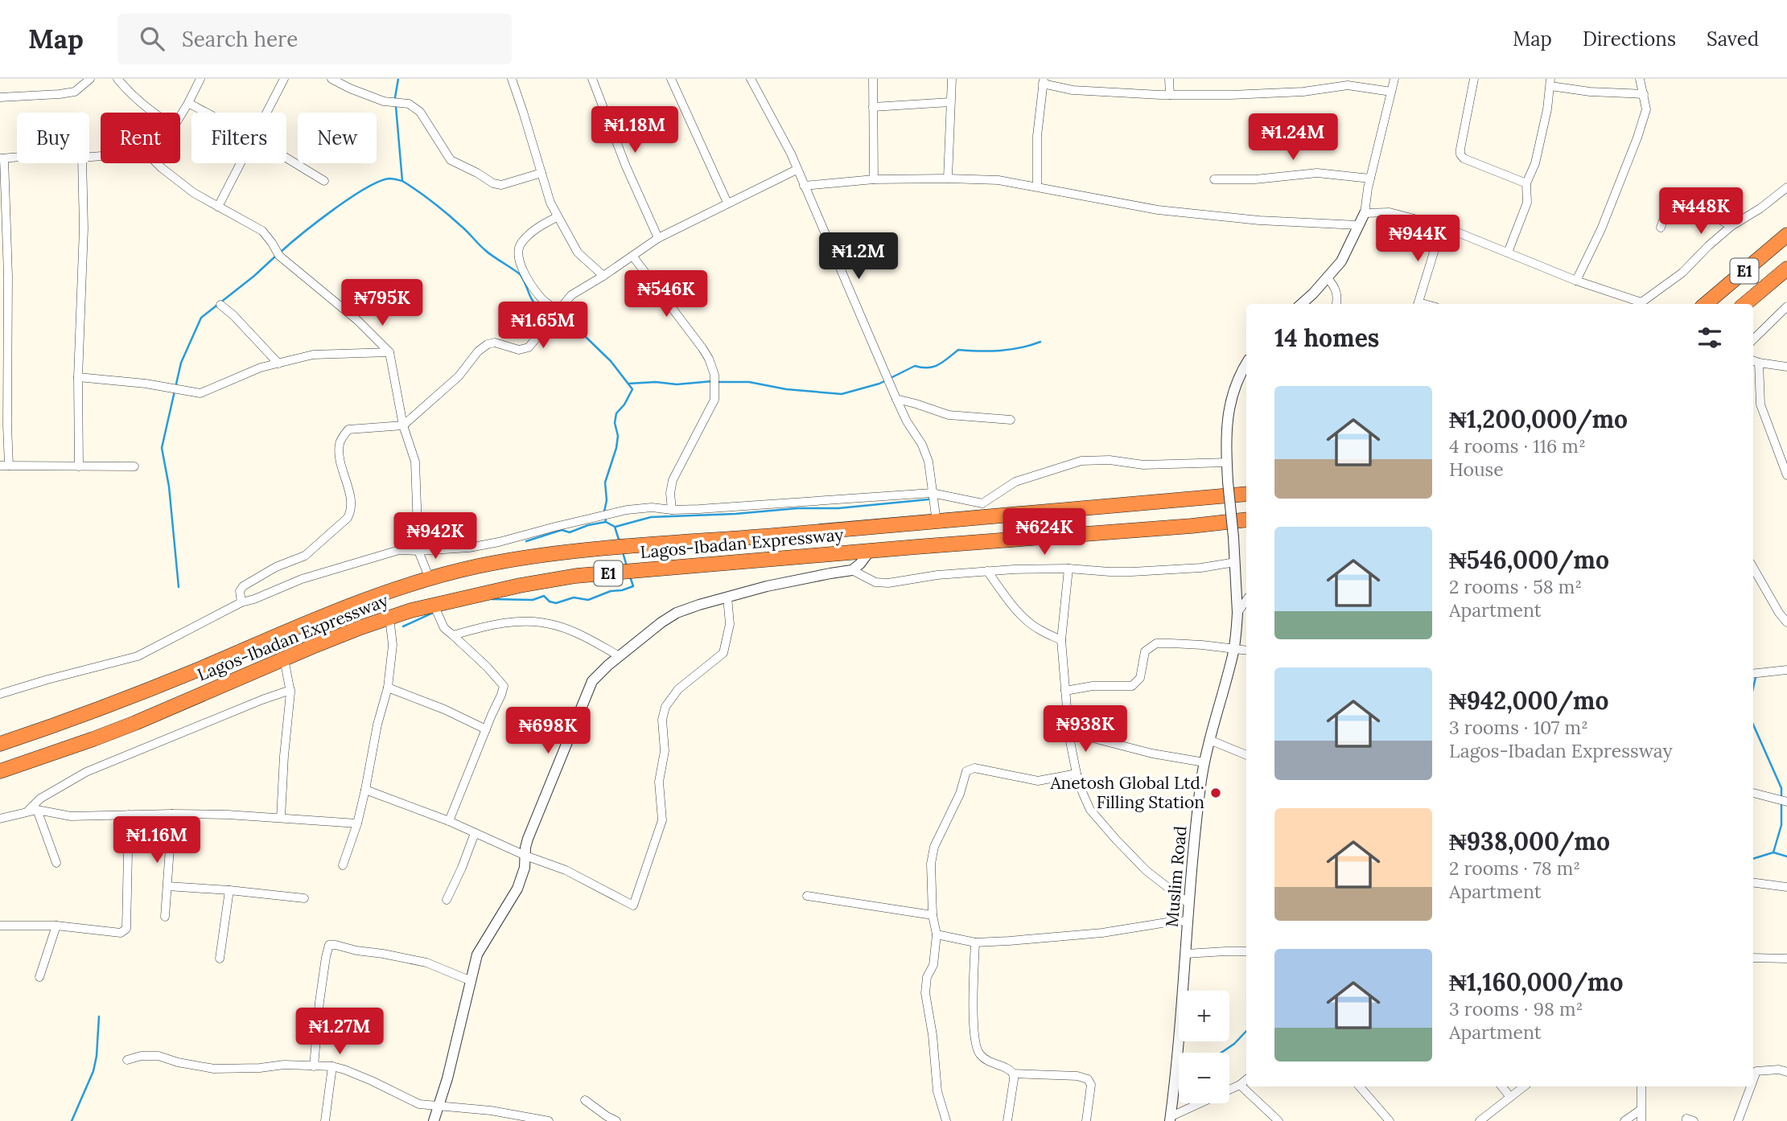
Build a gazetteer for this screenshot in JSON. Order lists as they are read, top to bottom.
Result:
{
  "streets": {
    "highway": ["E1", "Lagos-Ibadan Expressway"],
    "street": ["Muslim Road"]
  },
  "places": ["Anetosh Global Ltd. Filling Station"],
  "page": {
    "header": "Map",
    "search": "Search here",
    "nav": ["Map", "Directions", "Saved"],
    "price": [
      "₦1.18M",
      "₦1.24M",
      "₦448K",
      "₦944K",
      "₦1.2M",
      "₦546K",
      "₦795K",
      "₦1.65M",
      "₦624K",
      "₦942K",
      "₦938K",
      "₦698K",
      "₦1.16M",
      "₦1.27M"
    ],
    "chip": [
      "Buy",
      "Rent",
      "Filters",
      "New"
    ],
    "heading": "14 homes",
    "list": [
      {
        "name": "₦1,200,000/mo",
        "note": "4 rooms · 116 m² · House"
      },
      {
        "name": "₦546,000/mo",
        "note": "2 rooms · 58 m² · Apartment"
      },
      {
        "name": "₦942,000/mo",
        "note": "3 rooms · 107 m² · Lagos-Ibadan Expressway"
      },
      {
        "name": "₦938,000/mo",
        "note": "2 rooms · 78 m² · Apartment"
      },
      {
        "name": "₦1,160,000/mo",
        "note": "3 rooms · 98 m² · Apartment"
      }
    ],
    "map_buttons": ["+", "−"]
  }
}
